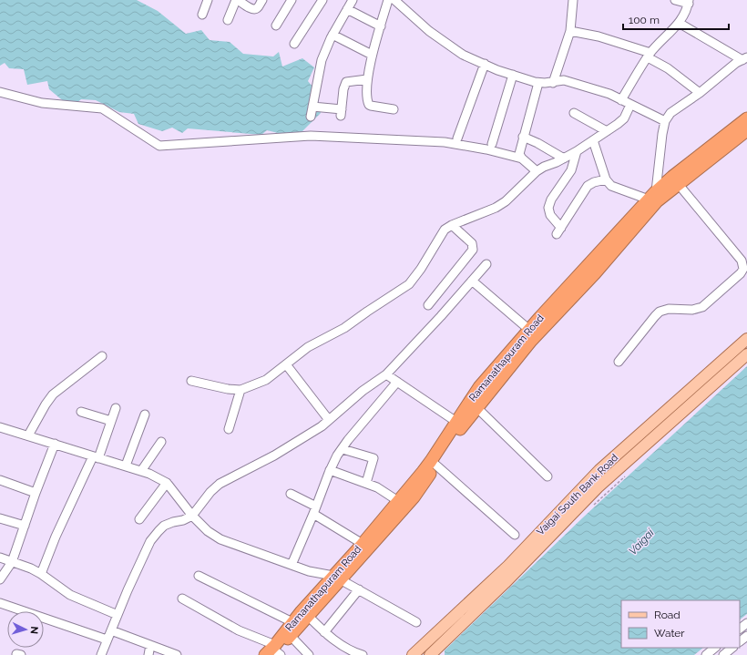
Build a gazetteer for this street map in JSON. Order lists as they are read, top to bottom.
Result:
{
  "streets": {
    "highway": ["Ramanathapuram Road"],
    "main road": ["Vaigai South Bank Road"]
  },
  "water": ["Vaigai"],
  "legend": ["Road", "Water"],
  "scale_bar": "100 m",
  "north": "right"
}
